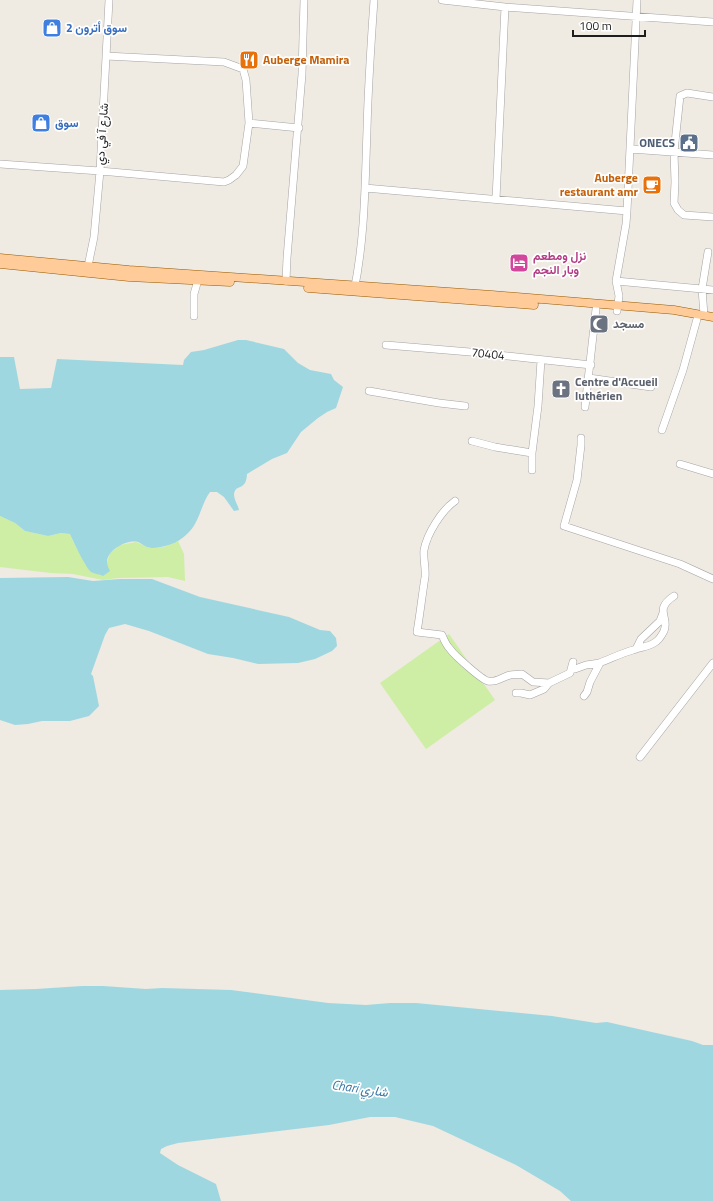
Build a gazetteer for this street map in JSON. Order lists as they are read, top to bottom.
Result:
{
  "streets": {
    "street": ["شارع آ في دي", "70404"]
  },
  "water": ["Chari شاري"],
  "places": {
    "shop": ["سوق أترون 2", "سوق"],
    "restaurant": ["Auberge Mamira"],
    "public building": ["ONECS"],
    "cafe": ["Auberge restaurant amr"],
    "hotel": ["نزل ومطعم وبار النجم"],
    "mosque": ["مسجد"],
    "church": ["Centre d'Accueil luthérien"]
  },
  "scale_bar": "100 m"
}
